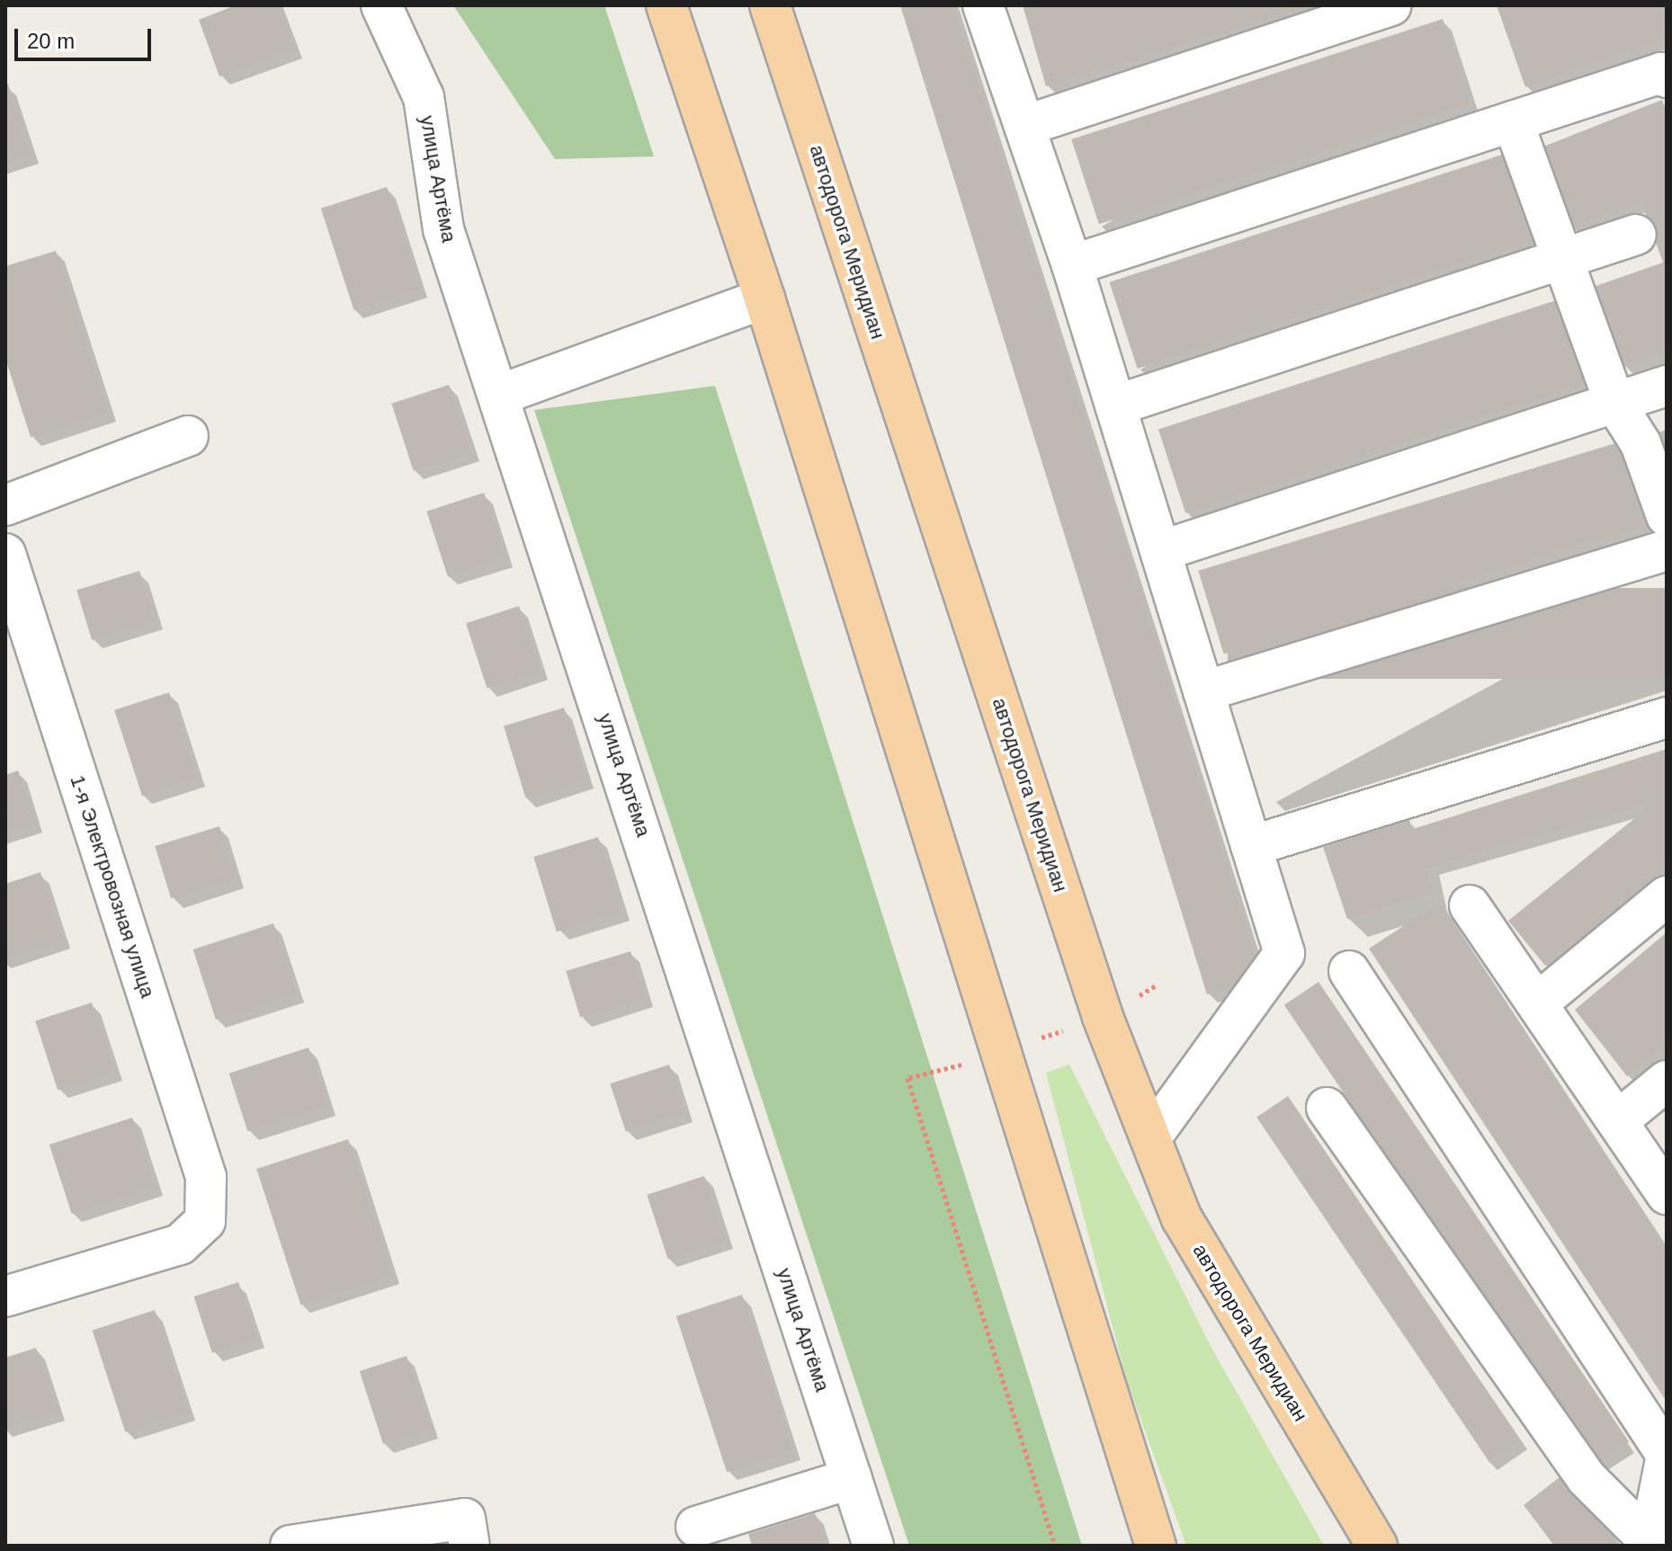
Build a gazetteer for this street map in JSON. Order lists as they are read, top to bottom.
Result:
{
  "streets": {
    "main road": ["автодорога Меридиан"],
    "street": ["улица Артёма", "1-я Электровозная улица"]
  },
  "scale_bar": "20 m"
}
